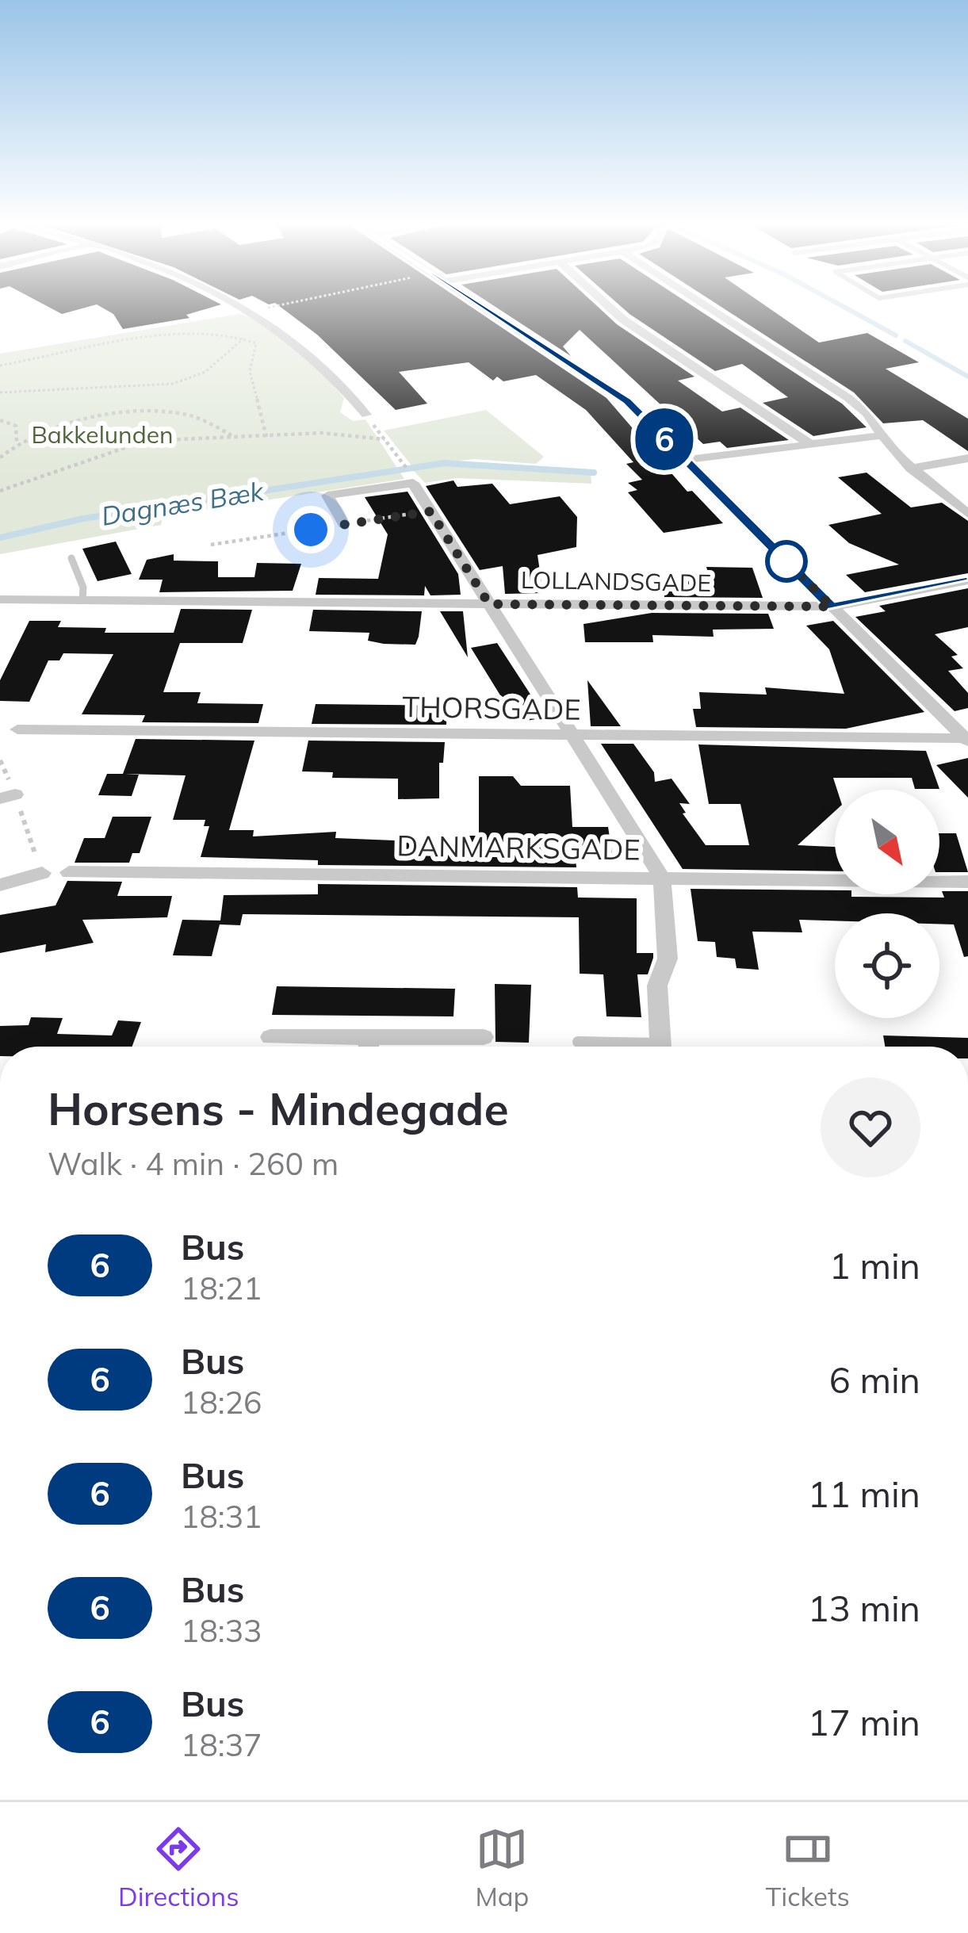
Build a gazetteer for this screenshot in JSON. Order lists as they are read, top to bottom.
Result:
{
  "streets": {
    "street": ["LOLLANDSGADE", "THORSGADE", "DANMARKSGADE"]
  },
  "water": ["Dagnæs Bæk"],
  "parks": ["Bakkelunden"],
  "lines": ["bus line 6"],
  "north": "bottom right",
  "page": {
    "on_map": "6",
    "heading": ["Horsens - Mindegade", "Walk · 4 min · 260 m"],
    "list": [
      {
        "mark": "6",
        "name": "Bus",
        "note": "18:21",
        "value": "1 min"
      },
      {
        "mark": "6",
        "name": "Bus",
        "note": "18:26",
        "value": "6 min"
      },
      {
        "mark": "6",
        "name": "Bus",
        "note": "18:31",
        "value": "11 min"
      },
      {
        "mark": "6",
        "name": "Bus",
        "note": "18:33",
        "value": "13 min"
      },
      {
        "mark": "6",
        "name": "Bus",
        "note": "18:37",
        "value": "17 min"
      }
    ],
    "tabs": ["Directions", "Map", "Tickets"]
  }
}
